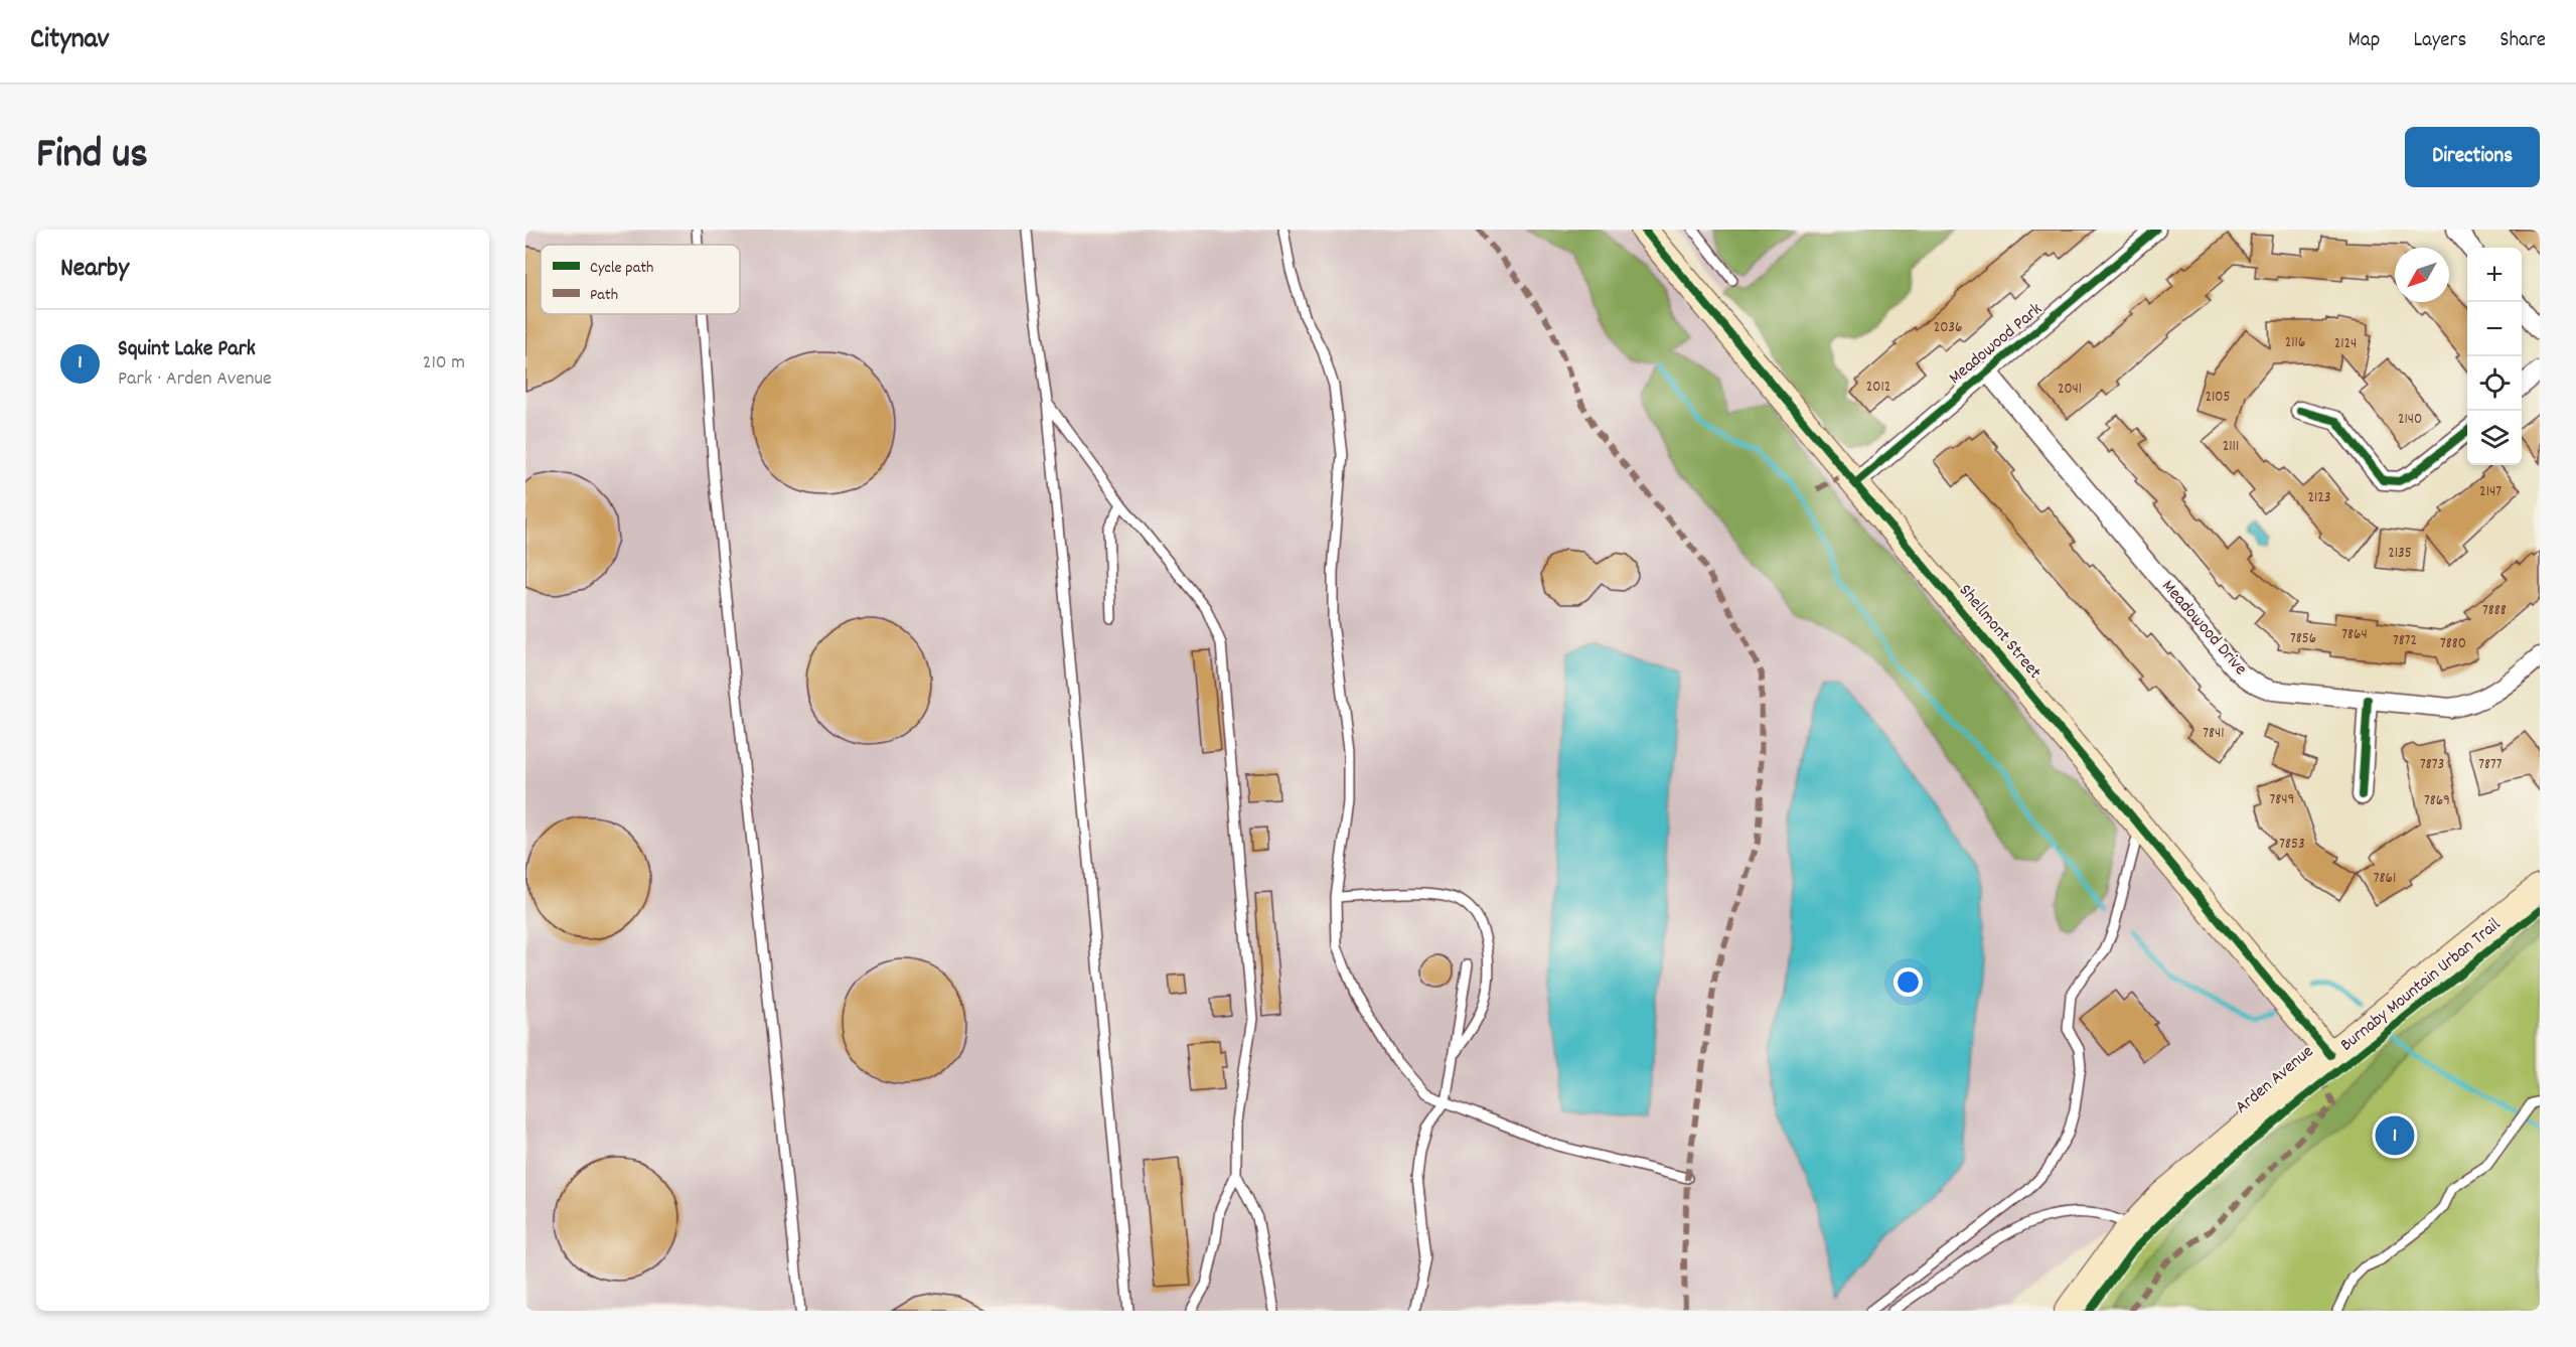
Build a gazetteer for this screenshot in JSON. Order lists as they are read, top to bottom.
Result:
{
  "streets": {
    "street": [
      "Meadowood Park",
      "Meadowood Drive",
      "Shellmont Street",
      "Arden Avenue"
    ],
    "cycle path": ["Burnaby Mountain Urban Trail"]
  },
  "crossings": [
    ["Meadowood Park", "Meadowood Drive"],
    ["Meadowood Park", "Shellmont Street"],
    ["Shellmont Street", "Arden Avenue"]
  ],
  "house_numbers": [
    "2036",
    "2116",
    "2124",
    "2012",
    "2041",
    "2105",
    "2140",
    "2111",
    "2147",
    "2123",
    "2135",
    "7888",
    "7864",
    "7856",
    "7872",
    "7880",
    "7841",
    "7873",
    "7877",
    "7849",
    "7869",
    "7853",
    "7861"
  ],
  "legend": ["Cycle path", "Path"],
  "north": "bottom left",
  "page": {
    "header": "Citynav",
    "nav": ["Map", "Layers", "Share"],
    "title": "Find us",
    "buttons": "Directions",
    "heading": "Nearby",
    "map_buttons": ["+", "−"],
    "list": [
      {
        "mark": "1",
        "name": "Squint Lake Park",
        "note": "Park · Arden Avenue",
        "value": "210 m"
      }
    ],
    "pins": "1"
  }
}
